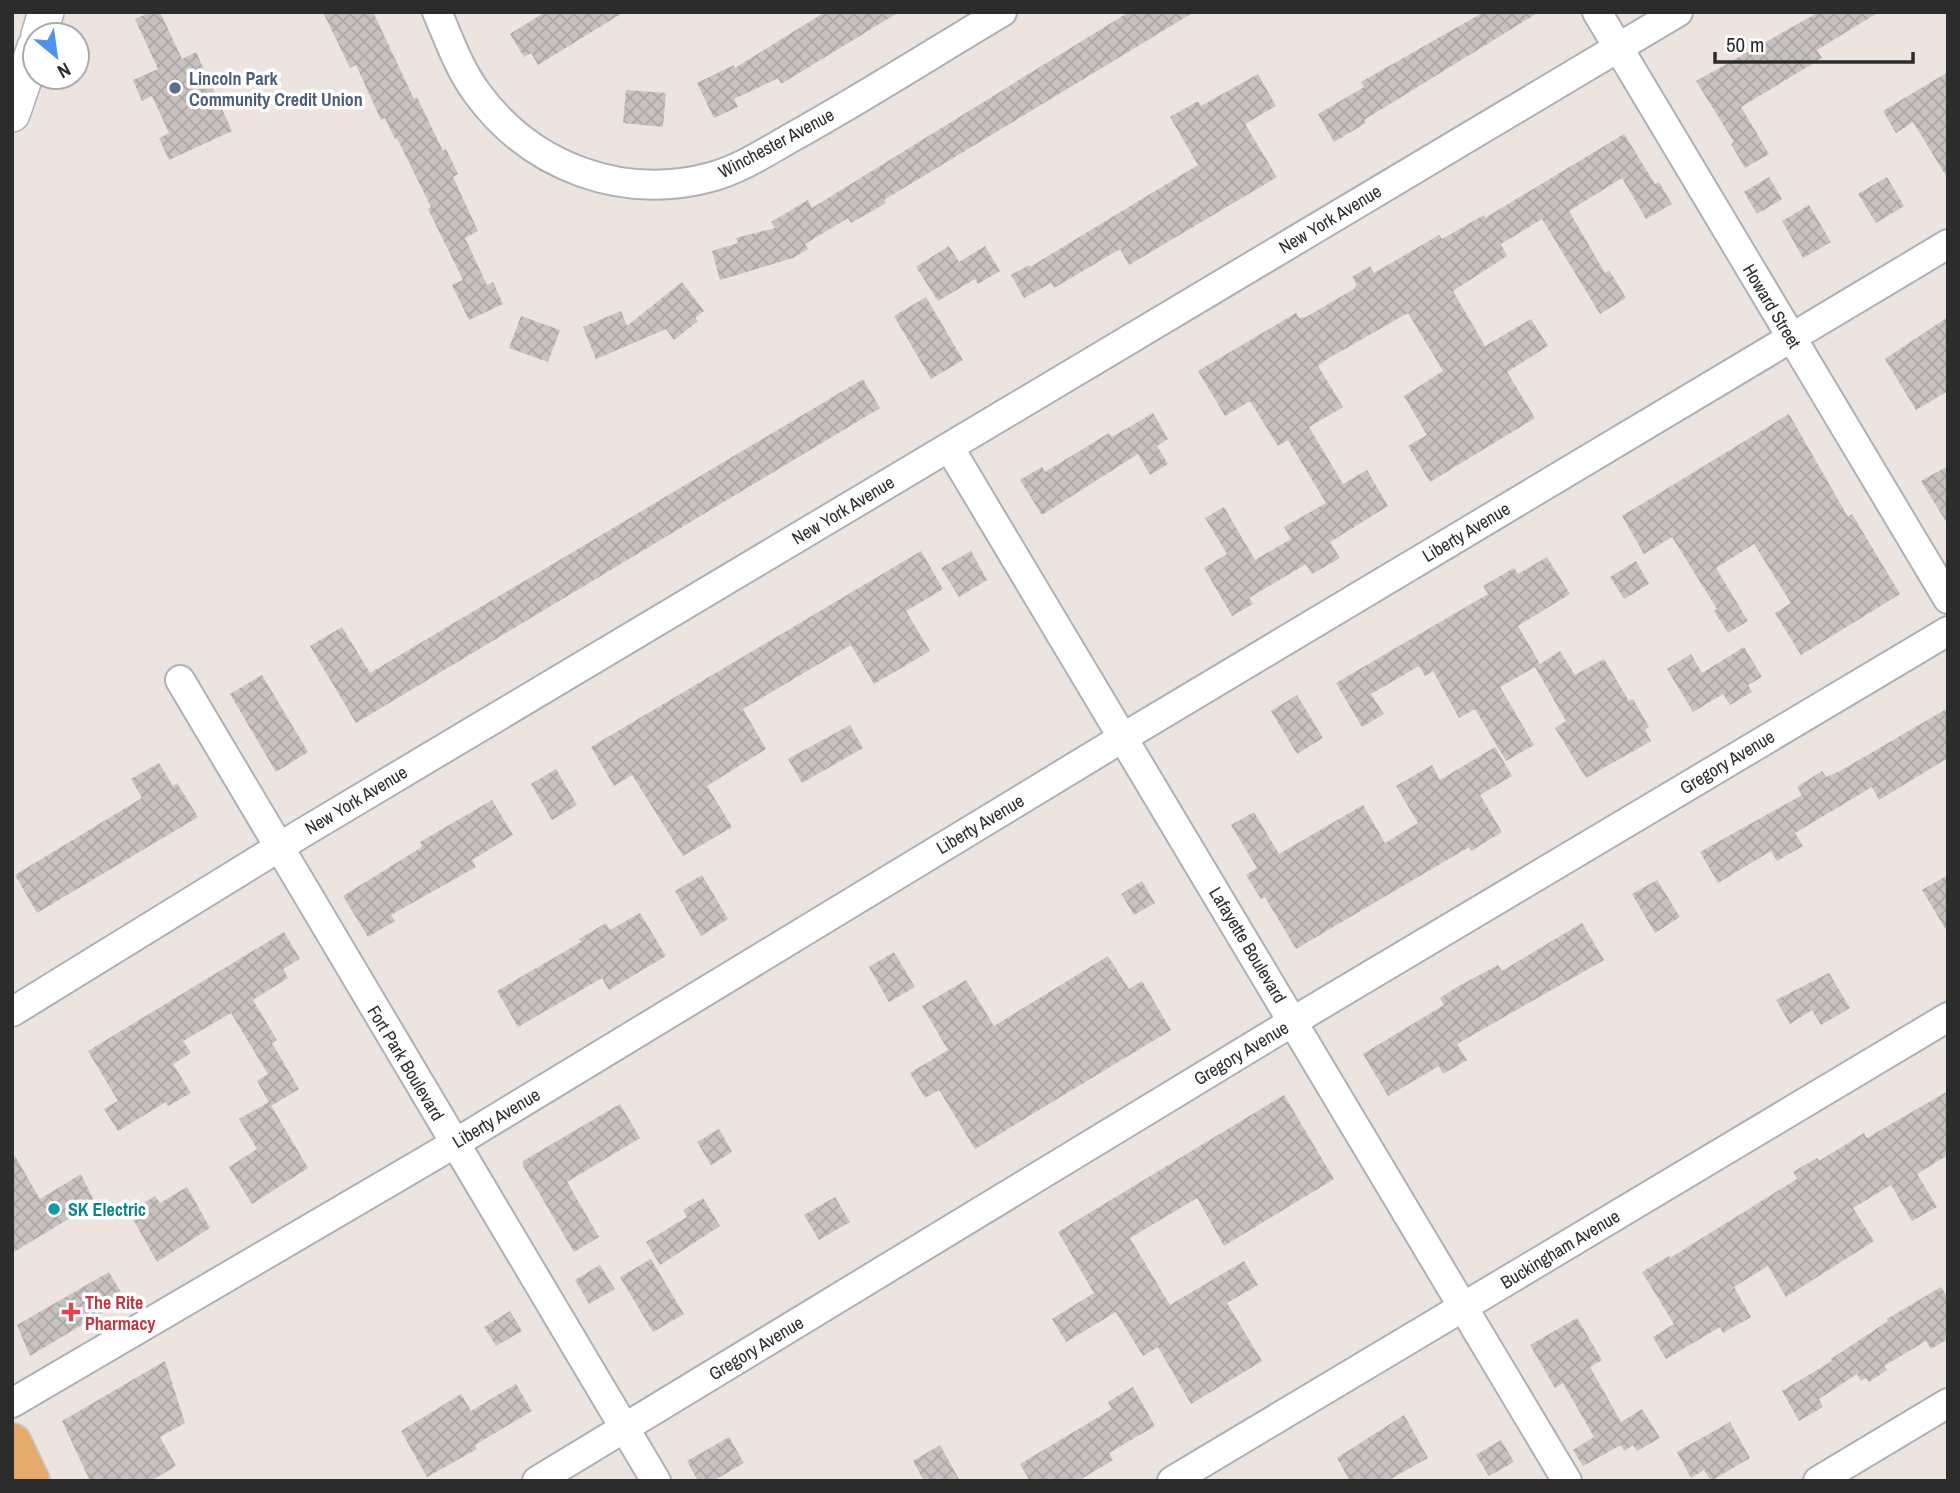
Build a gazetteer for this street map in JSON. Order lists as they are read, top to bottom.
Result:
{
  "streets": {
    "street": [
      "Winchester Avenue",
      "New York Avenue",
      "Howard Street",
      "Liberty Avenue",
      "Gregory Avenue",
      "Lafayette Boulevard",
      "Fort Park Boulevard",
      "Buckingham Avenue"
    ]
  },
  "crossings": [
    ["New York Avenue", "Howard Street"],
    ["New York Avenue", "Lafayette Boulevard"],
    ["New York Avenue", "Fort Park Boulevard"],
    ["Howard Street", "Liberty Avenue"],
    ["Liberty Avenue", "Lafayette Boulevard"],
    ["Liberty Avenue", "Fort Park Boulevard"],
    ["Gregory Avenue", "Lafayette Boulevard"],
    ["Gregory Avenue", "Fort Park Boulevard"],
    ["Lafayette Boulevard", "Buckingham Avenue"]
  ],
  "places": {
    "other": ["Lincoln Park Community Credit Union", "SK Electric"],
    "health": ["The Rite Pharmacy"]
  },
  "scale_bar": "50 m",
  "north": "bottom right"
}
